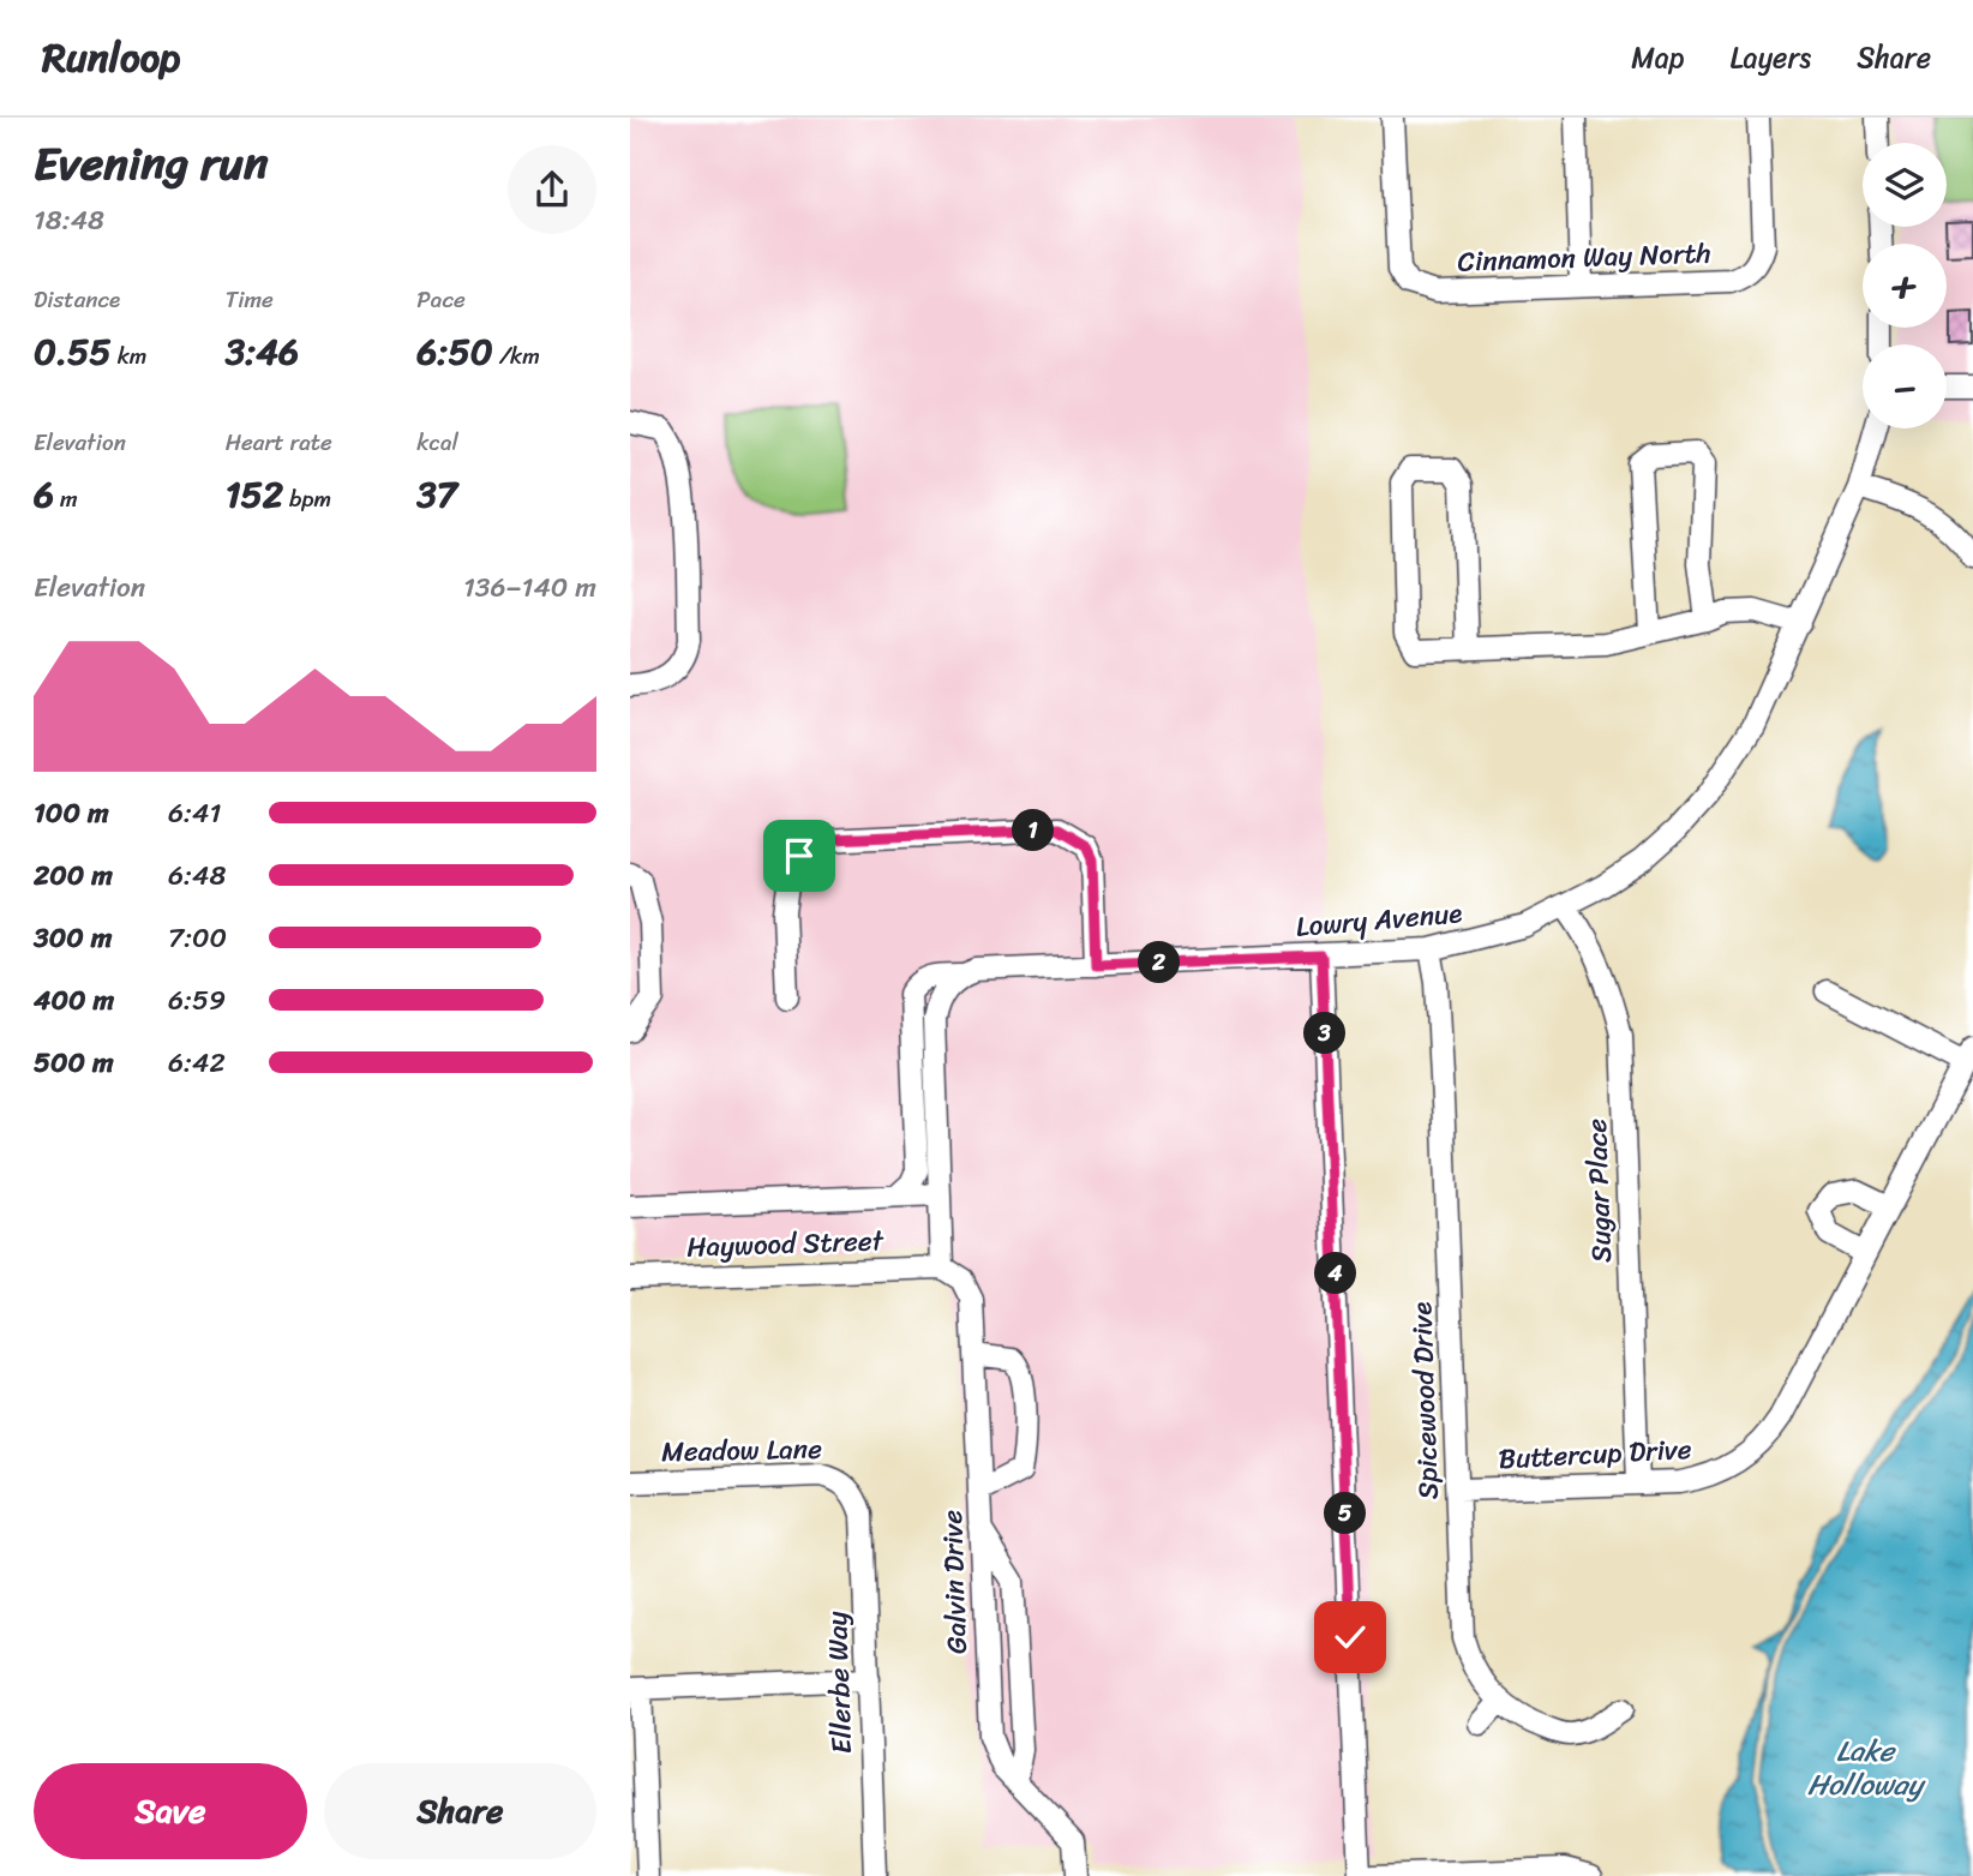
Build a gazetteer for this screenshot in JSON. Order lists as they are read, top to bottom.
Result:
{
  "streets": {
    "street": [
      "Cinnamon Way North",
      "Lowry Avenue",
      "Sugar Place",
      "Haywood Street",
      "Spicewood Drive",
      "Meadow Lane",
      "Buttercup Drive",
      "Galvin Drive",
      "Ellerbe Way"
    ]
  },
  "crossings": [
    ["Lowry Avenue", "Sugar Place"],
    ["Lowry Avenue", "Spicewood Drive"],
    ["Sugar Place", "Buttercup Drive"],
    ["Haywood Street", "Galvin Drive"],
    ["Spicewood Drive", "Buttercup Drive"],
    ["Meadow Lane", "Ellerbe Way"]
  ],
  "water": ["Lake Holloway"],
  "page": {
    "header": "Runloop",
    "nav": ["Map", "Layers", "Share"],
    "heading": ["Evening run", "18:48"],
    "map_buttons": ["+", "−"],
    "stats": [
      ["Distance", "0.55 km"],
      ["Time", "3:46"],
      ["Pace", "6:50 /km"],
      ["Elevation", "6 m"],
      ["Heart rate", "152 bpm"],
      ["kcal", "37"]
    ],
    "chart": ["Elevation", "136–140 m"],
    "list": [
      {
        "name": "100 m",
        "note": "6:41"
      },
      {
        "name": "200 m",
        "note": "6:48"
      },
      {
        "name": "300 m",
        "note": "7:00"
      },
      {
        "name": "400 m",
        "note": "6:59"
      },
      {
        "name": "500 m",
        "note": "6:42"
      }
    ],
    "pins": [
      "1",
      "2",
      "3",
      "4",
      "5"
    ],
    "buttons": ["Save", "Share"]
  }
}
